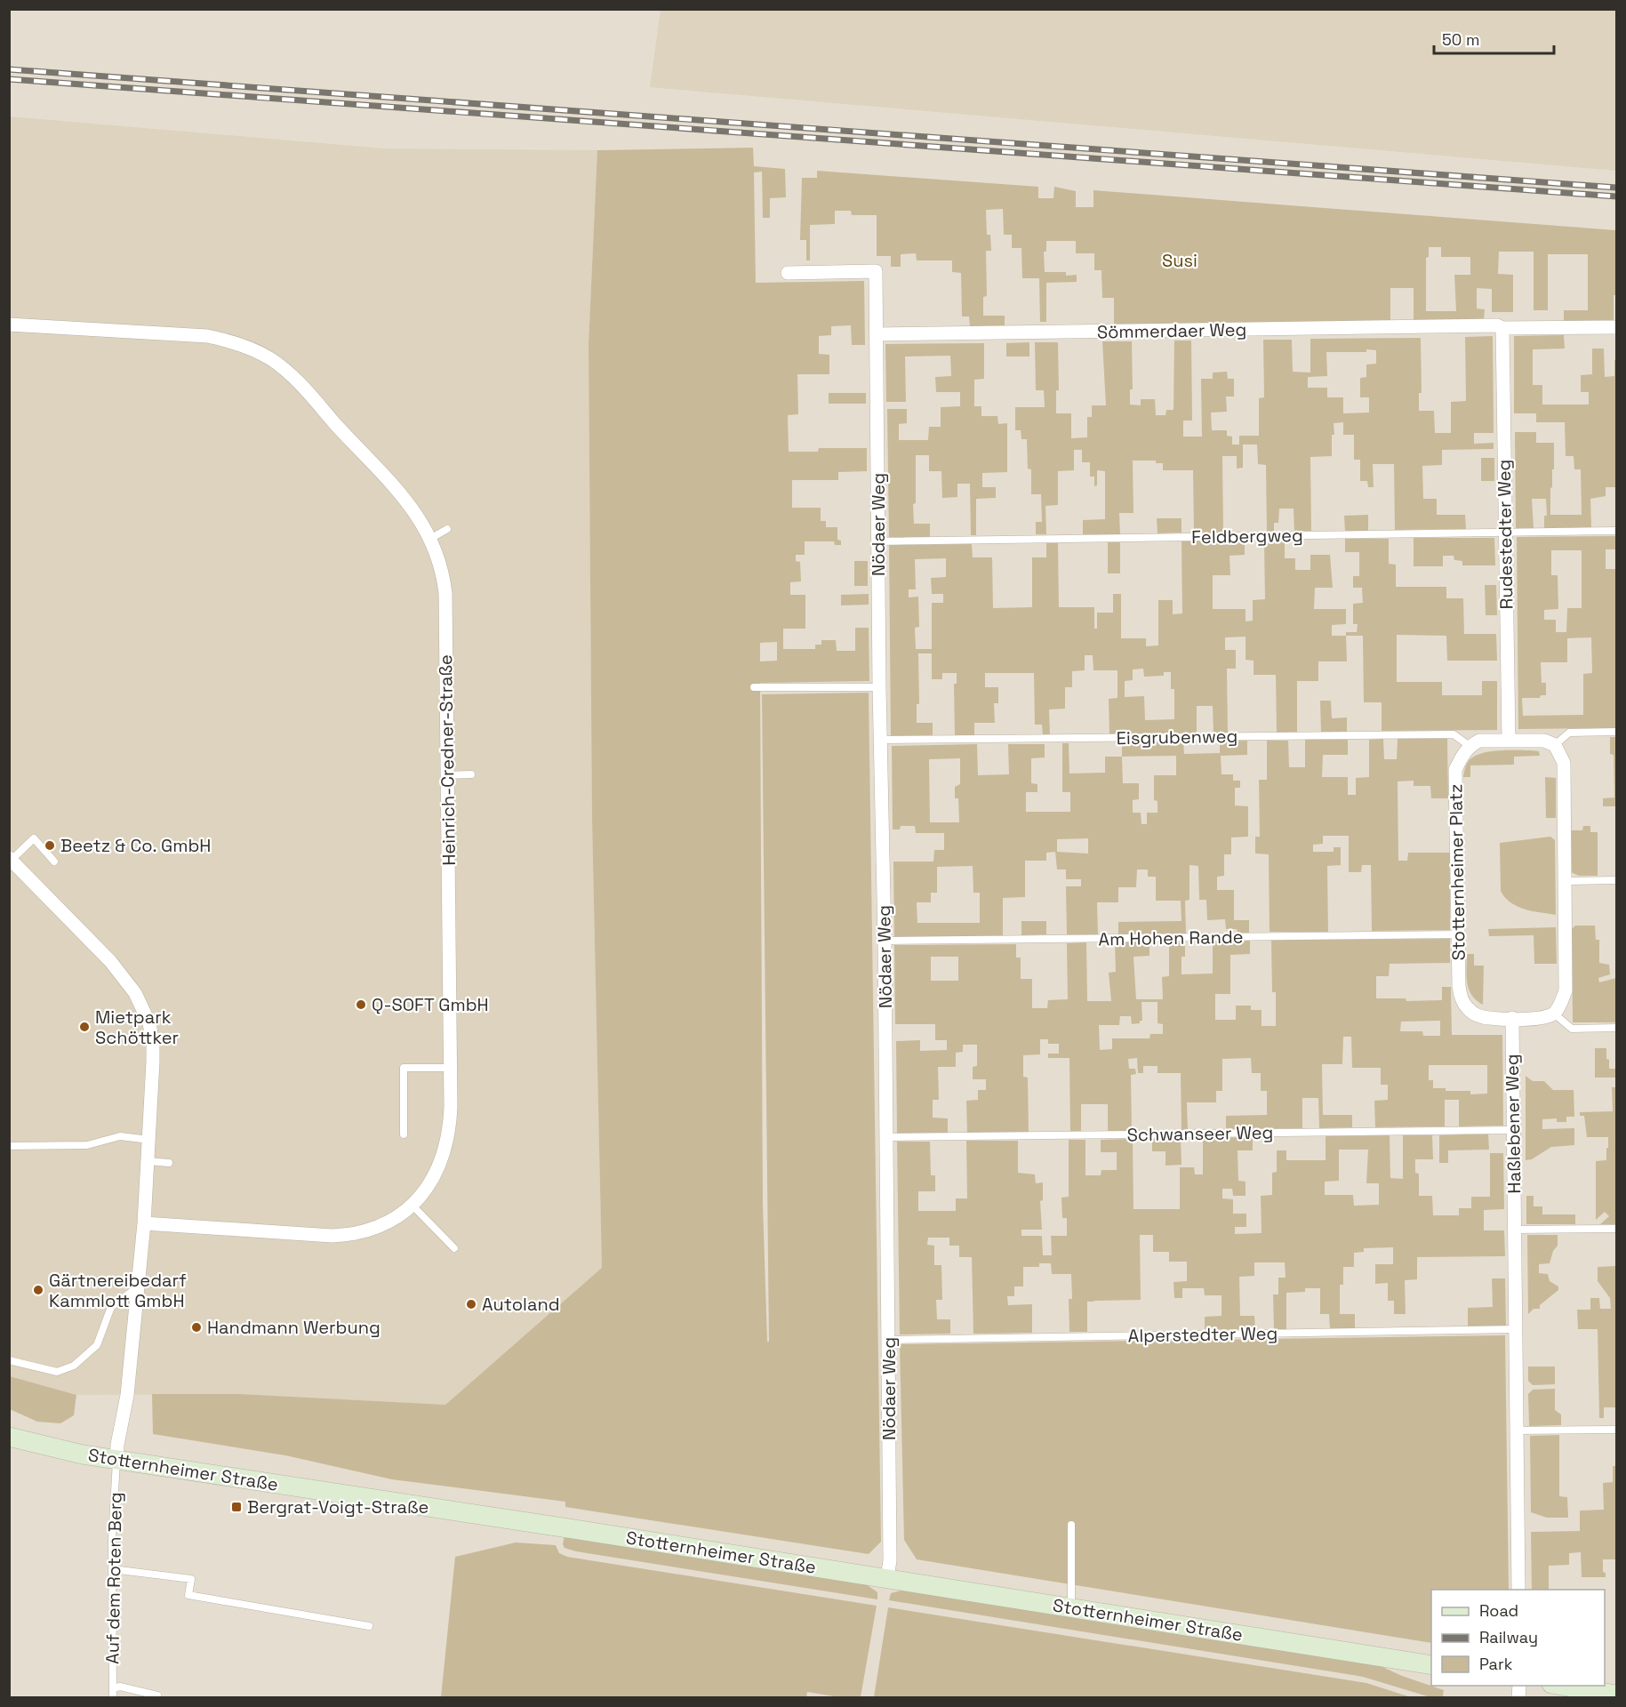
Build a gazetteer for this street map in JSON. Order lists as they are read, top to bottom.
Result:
{
  "streets": {
    "main road": ["Stotternheimer Straße"],
    "street": [
      "Sömmerdaer Weg",
      "Nödaer Weg",
      "Rudestedter Weg",
      "Heinrich-Credner-Straße",
      "Stotternheimer Platz",
      "Haßlebener Weg"
    ],
    "lane": [
      "Feldbergweg",
      "Eisgrubenweg",
      "Am Hohen Rande",
      "Schwanseer Weg",
      "Alperstedter Weg",
      "Auf dem Roten Berg"
    ]
  },
  "crossings": [
    ["Sömmerdaer Weg", "Nödaer Weg"],
    ["Sömmerdaer Weg", "Rudestedter Weg"],
    ["Nödaer Weg", "Feldbergweg"],
    ["Nödaer Weg", "Eisgrubenweg"],
    ["Nödaer Weg", "Am Hohen Rande"],
    ["Nödaer Weg", "Schwanseer Weg"],
    ["Nödaer Weg", "Alperstedter Weg"],
    ["Nödaer Weg", "Stotternheimer Straße"],
    ["Rudestedter Weg", "Feldbergweg"],
    ["Eisgrubenweg", "Stotternheimer Platz"],
    ["Stotternheimer Platz", "Am Hohen Rande"],
    ["Stotternheimer Platz", "Haßlebener Weg"],
    ["Haßlebener Weg", "Schwanseer Weg"],
    ["Haßlebener Weg", "Alperstedter Weg"],
    ["Stotternheimer Straße", "Auf dem Roten Berg"]
  ],
  "parks": ["Susi"],
  "places": {
    "other": [
      "Beetz & Co. GmbH",
      "Q-SOFT GmbH",
      "Mietpark Schöttker",
      "Gärtnereibedarf Kammlott GmbH",
      "Autoland",
      "Handmann Werbung"
    ],
    "transit": ["Bergrat-Voigt-Straße"]
  },
  "legend": ["Road", "Railway", "Park"],
  "scale_bar": "50 m"
}
